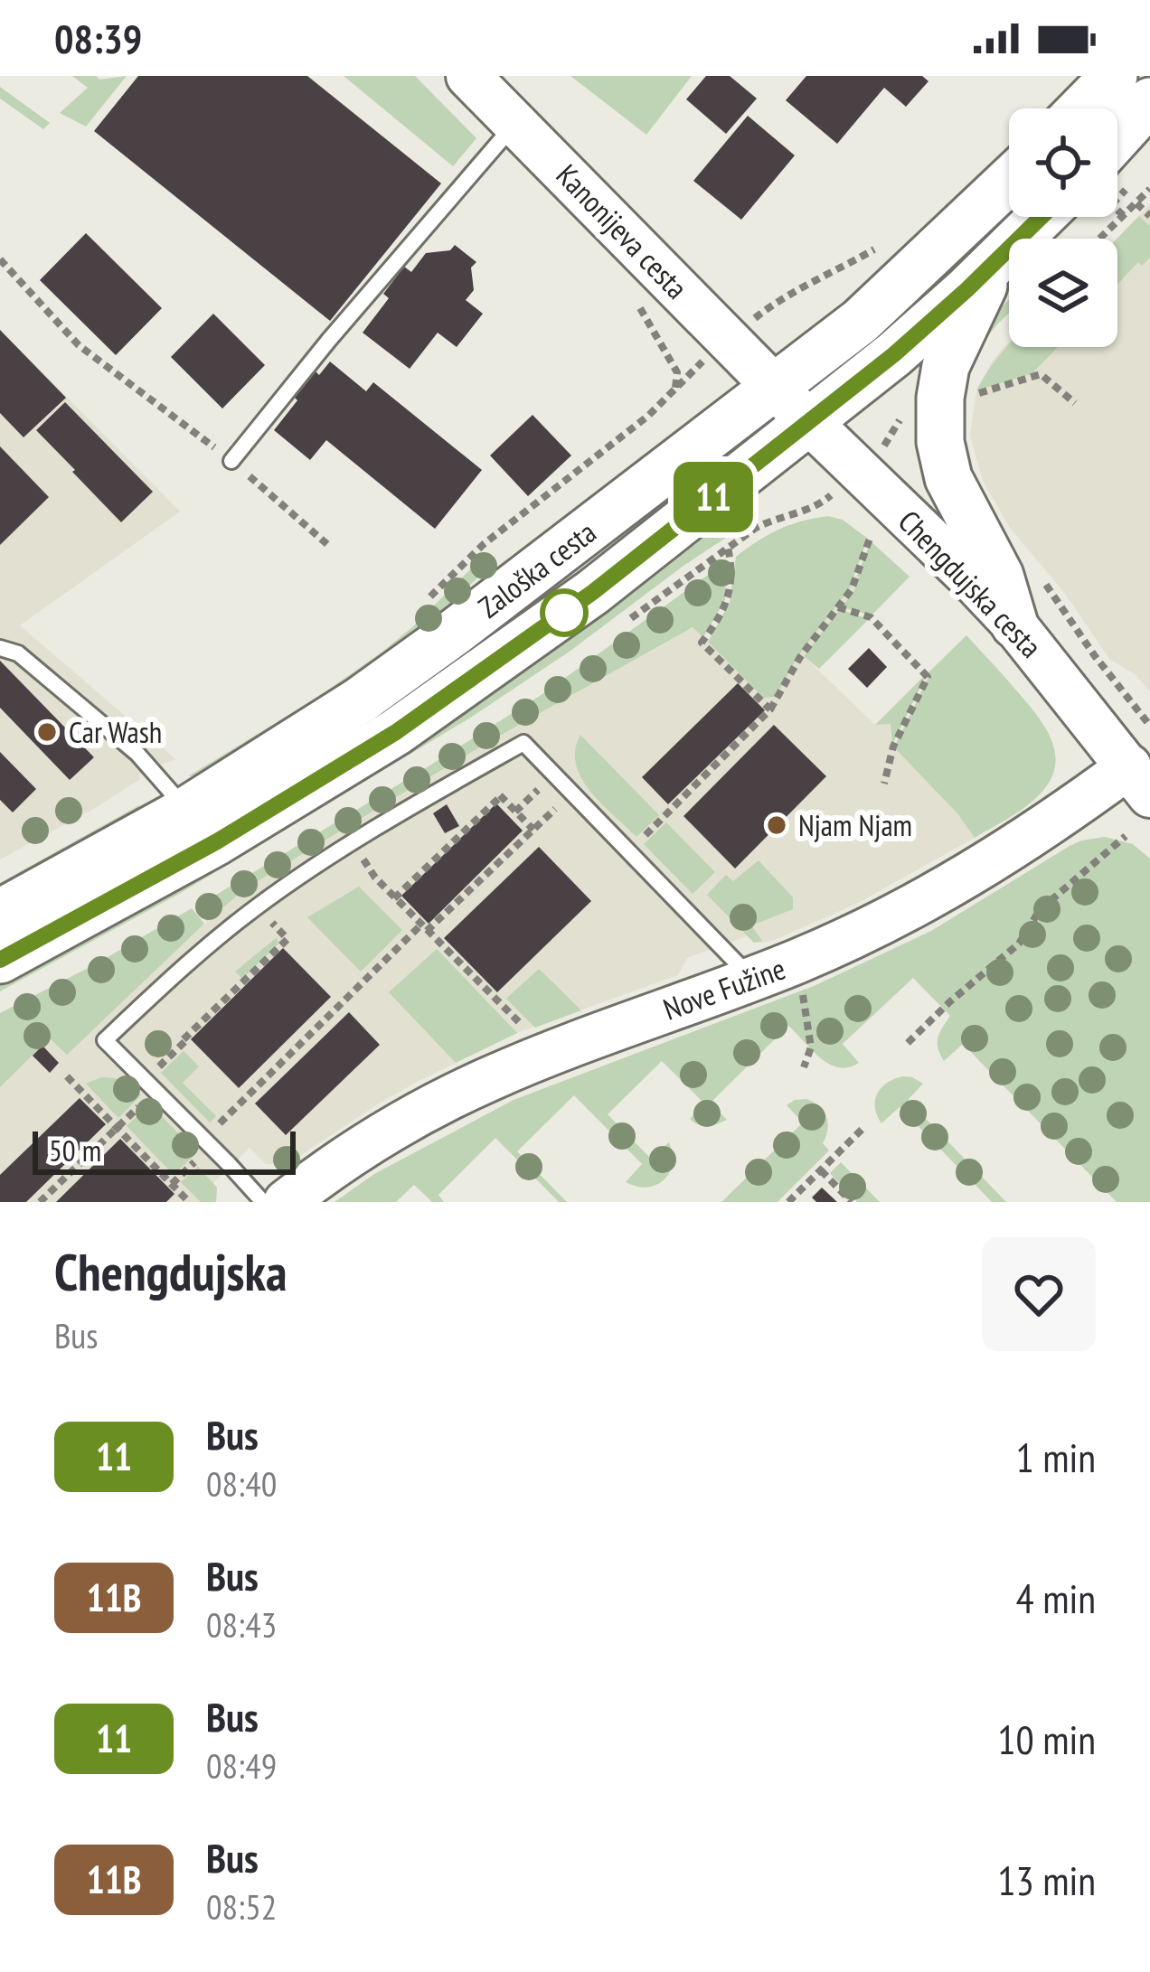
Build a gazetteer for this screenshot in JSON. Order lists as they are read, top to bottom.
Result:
{
  "streets": {
    "main road": ["Zaloška cesta"],
    "street": ["Kanonijeva cesta", "Chengdujska cesta", "Nove Fužine"]
  },
  "crossings": [
    ["Kanonijeva cesta", "Zaloška cesta"],
    ["Kanonijeva cesta", "Chengdujska cesta"],
    ["Zaloška cesta", "Chengdujska cesta"],
    ["Chengdujska cesta", "Nove Fužine"]
  ],
  "places": ["Car Wash", "Njam Njam"],
  "lines": ["bus line 11"],
  "scale_bar": "50 m",
  "page": {
    "status": "08:39",
    "on_map": "11",
    "scale": "50 m",
    "heading": ["Chengdujska", "Bus"],
    "list": [
      {
        "mark": "11",
        "name": "Bus",
        "note": "08:40",
        "value": "1 min"
      },
      {
        "mark": "11B",
        "name": "Bus",
        "note": "08:43",
        "value": "4 min"
      },
      {
        "mark": "11",
        "name": "Bus",
        "note": "08:49",
        "value": "10 min"
      },
      {
        "mark": "11B",
        "name": "Bus",
        "note": "08:52",
        "value": "13 min"
      }
    ]
  }
}
